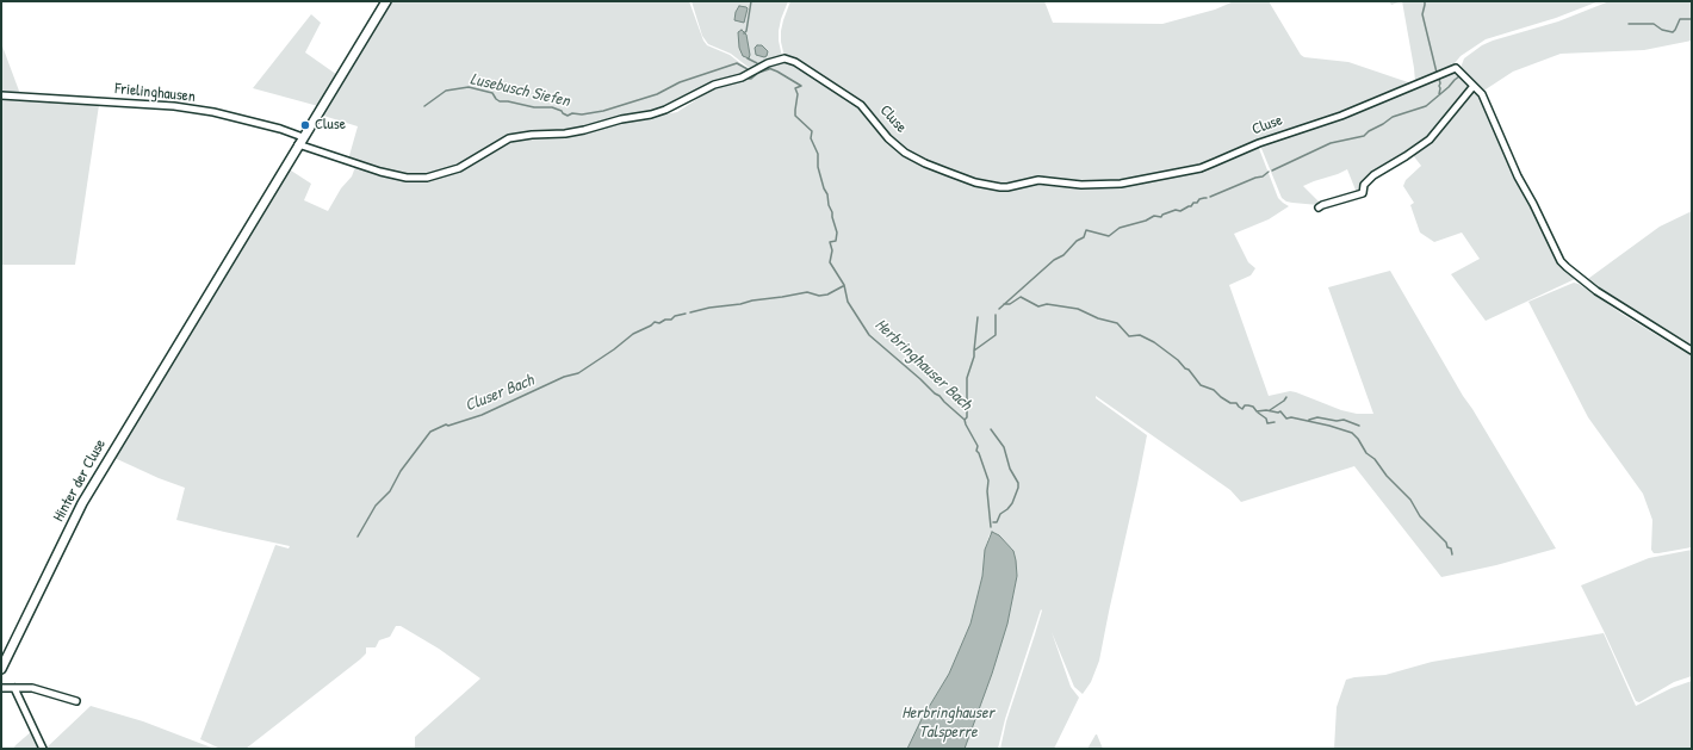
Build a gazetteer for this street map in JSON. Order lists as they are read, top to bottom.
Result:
{
  "streets": {
    "main road": ["Hinter der Cluse"],
    "street": ["Frielinghausen", "Cluse"]
  },
  "crossings": [
    ["Frielinghausen", "Cluse"],
    ["Frielinghausen", "Hinter der Cluse"],
    ["Cluse", "Hinter der Cluse"]
  ],
  "water": [
    "Lusebusch Siefen",
    "Herbringhauser Bach",
    "Cluser Bach",
    "Herbringhauser Talsperre"
  ],
  "places": ["Cluse"]
}
